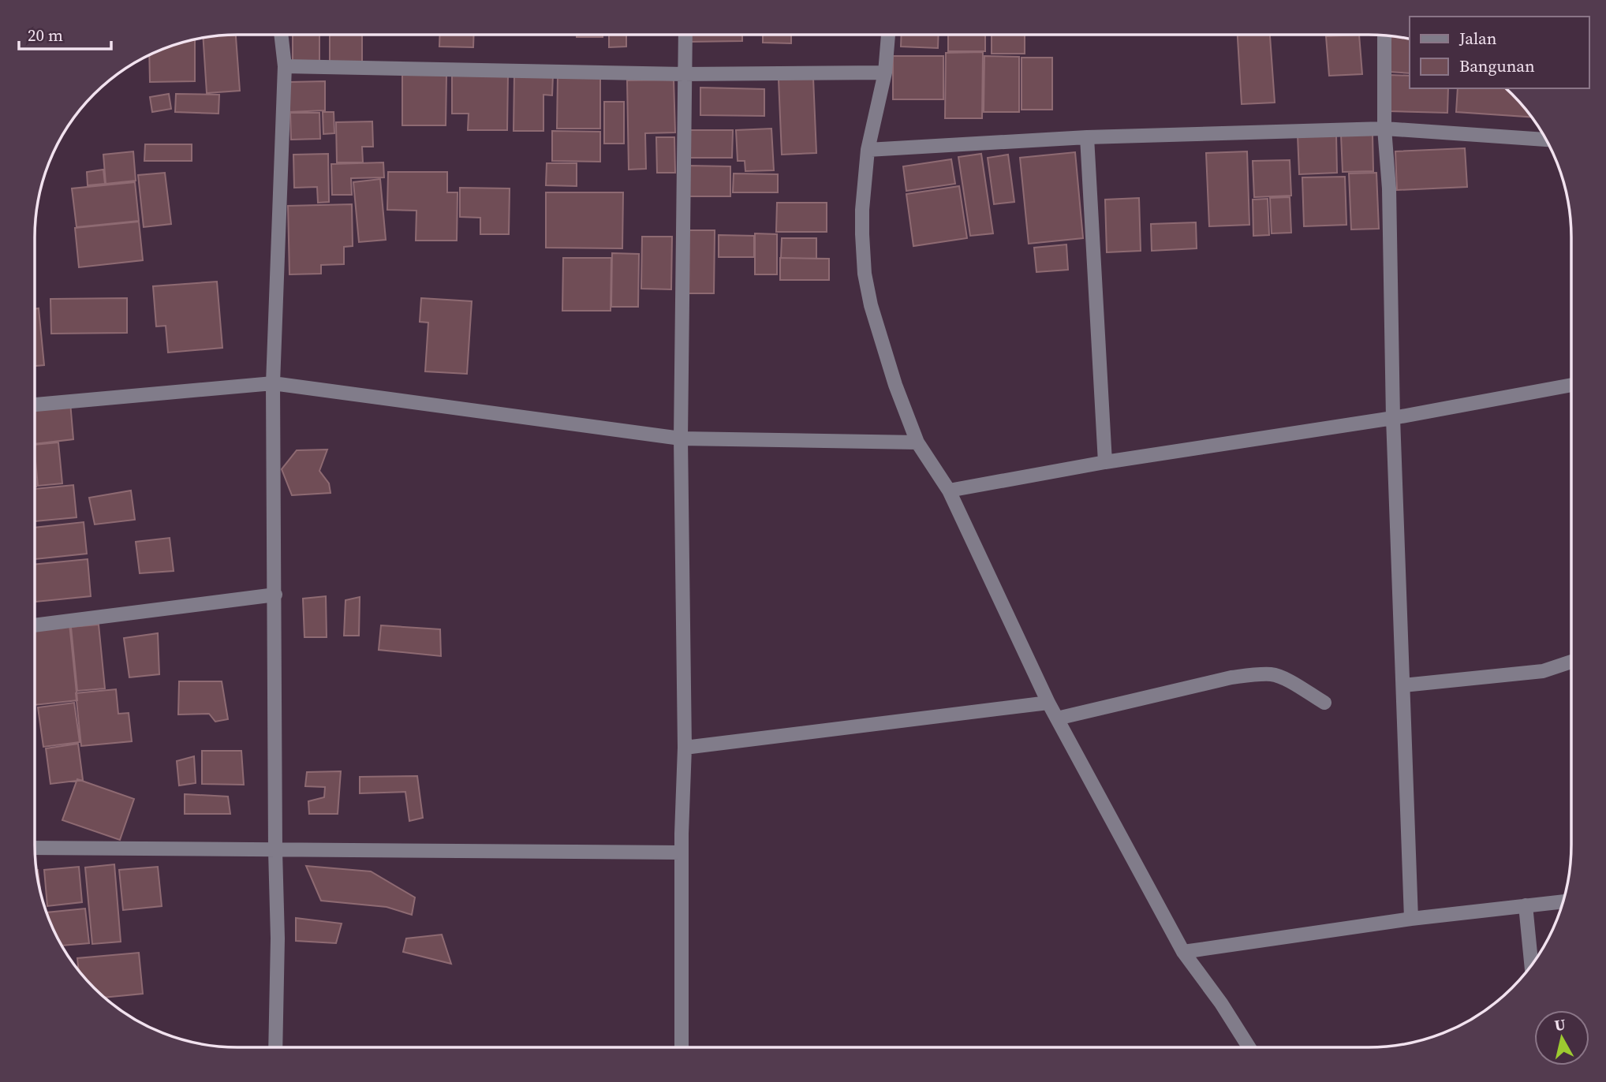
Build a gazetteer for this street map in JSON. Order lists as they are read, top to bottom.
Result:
{
  "legend": ["Jalan", "Bangunan"],
  "scale_bar": "20 m",
  "north": "top"
}
